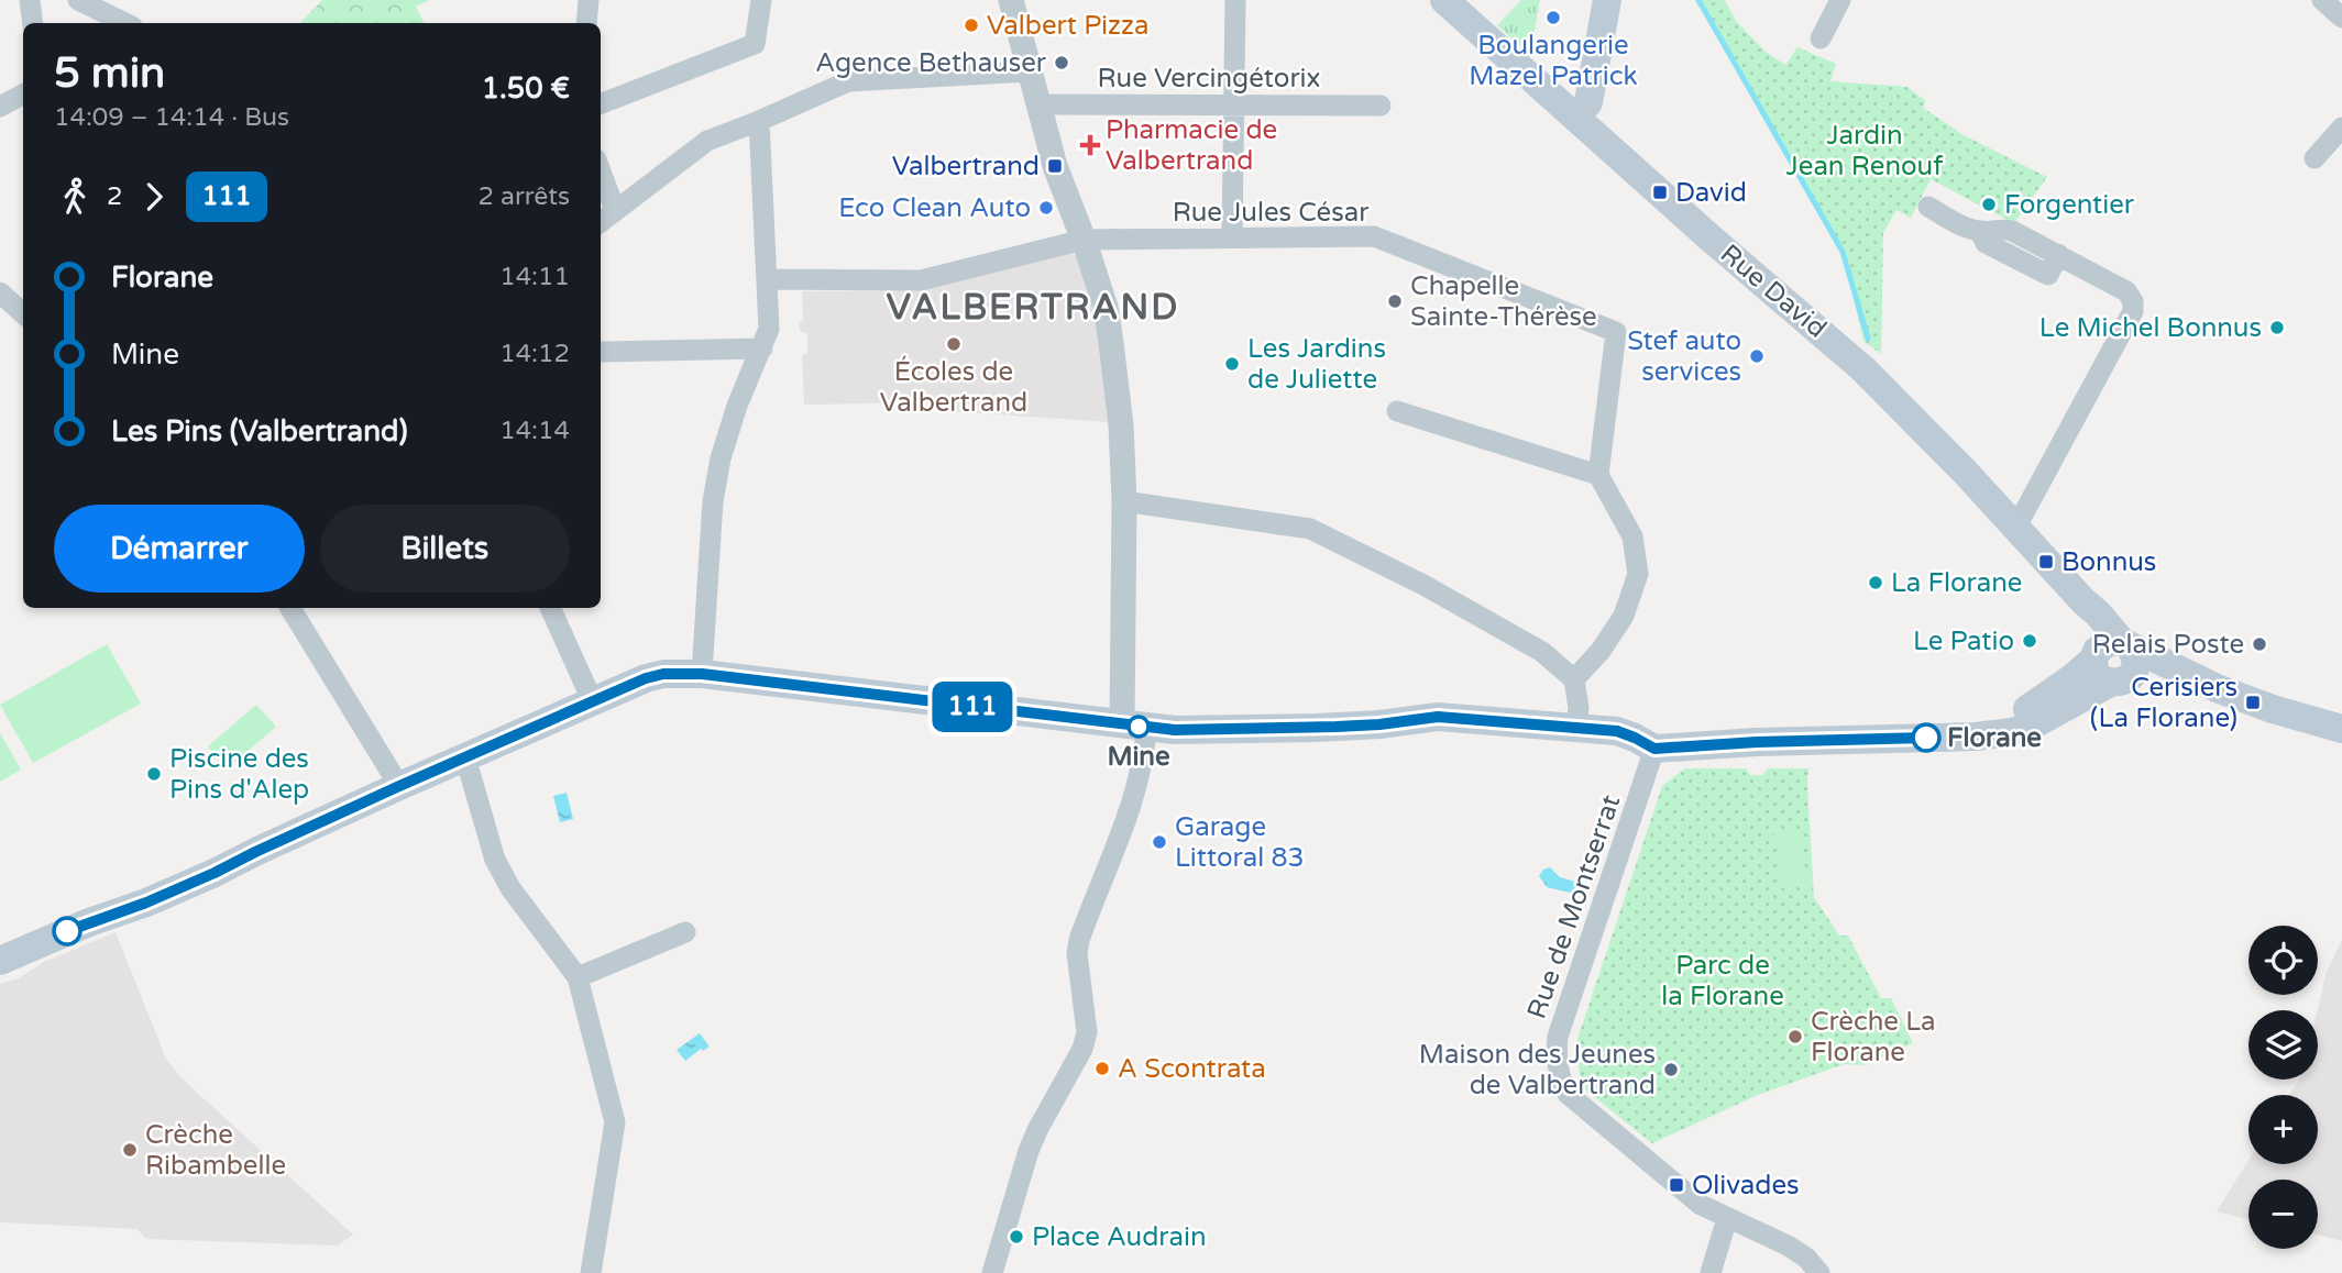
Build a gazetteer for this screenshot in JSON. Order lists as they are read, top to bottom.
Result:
{
  "streets": {
    "main road": ["Rue David"],
    "street": ["Rue Vercingétorix", "Rue Jules César", "Rue de Montserrat"]
  },
  "districts": ["VALBERTRAND"],
  "parks": ["Jardin Jean Renouf", "Parc de la Florane"],
  "places": {
    "other": [
      "Boulangerie Mazel Patrick",
      "Valbert Pizza",
      "Agence Bethauser",
      "Forgentier",
      "Eco Clean Auto",
      "Chapelle Sainte-Thérèse",
      "Le Michel Bonnus",
      "Écoles de Valbertrand",
      "Stef auto services",
      "Les Jardins de Juliette",
      "La Florane",
      "Le Patio",
      "Relais Poste",
      "Mine",
      "Florane",
      "Piscine des Pins d'Alep",
      "Garage Littoral 83",
      "Crèche La Florane",
      "A Scontrata",
      "Maison des Jeunes de Valbertrand",
      "Crèche Ribambelle",
      "Place Audrain"
    ],
    "health": ["Pharmacie de Valbertrand"],
    "transit": [
      "Valbertrand",
      "David",
      "Bonnus",
      "Cerisiers (La Florane)",
      "Olivades"
    ]
  },
  "lines": ["bus line 111"],
  "page": {
    "on_map": "111",
    "heading": ["5 min", "14:09 – 14:14 · Bus", "1.50 €"],
    "legs": ["2", "111", "2 arrêts"],
    "list": [
      {
        "name": "Florane",
        "value": "14:11"
      },
      {
        "name": "Mine",
        "value": "14:12"
      },
      {
        "name": "Les Pins (Valbertrand)",
        "value": "14:14"
      }
    ],
    "buttons": ["Démarrer", "Billets"],
    "map_buttons": ["+", "−"]
  }
}
